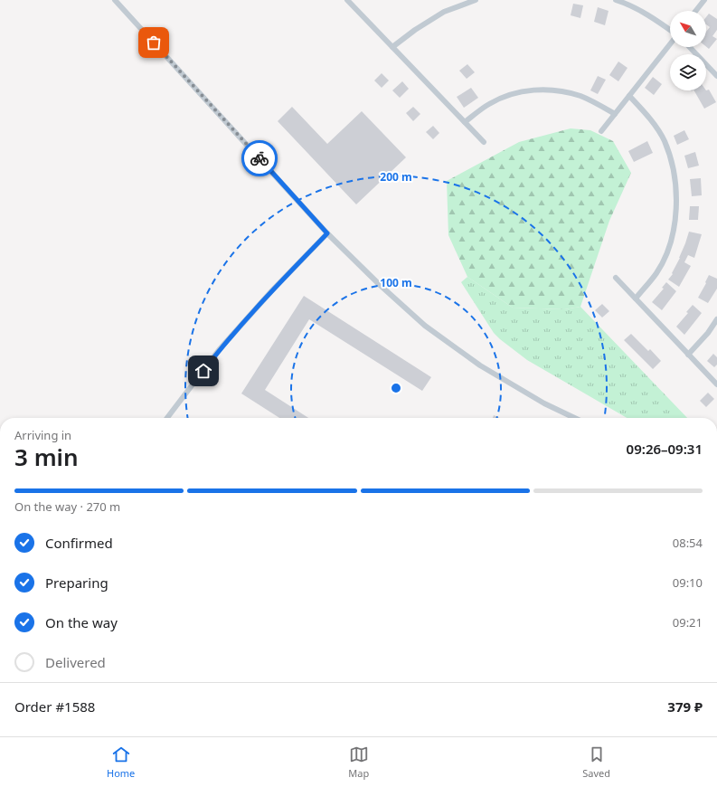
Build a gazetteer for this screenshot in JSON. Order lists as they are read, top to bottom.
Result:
{
  "north": "top left",
  "page": {
    "heading": ["3 min", "Arriving in", "09:26–09:31"],
    "panel": ["Order #1588", "379 ₽"],
    "bar": "On the way · 270 m",
    "list": [
      ["Confirmed", "08:54"],
      ["Preparing", "09:10"],
      ["On the way", "09:21"],
      "Delivered"
    ],
    "tabs": ["Home", "Map", "Saved"]
  },
  "rings": ["200 m", "100 m"]
}
